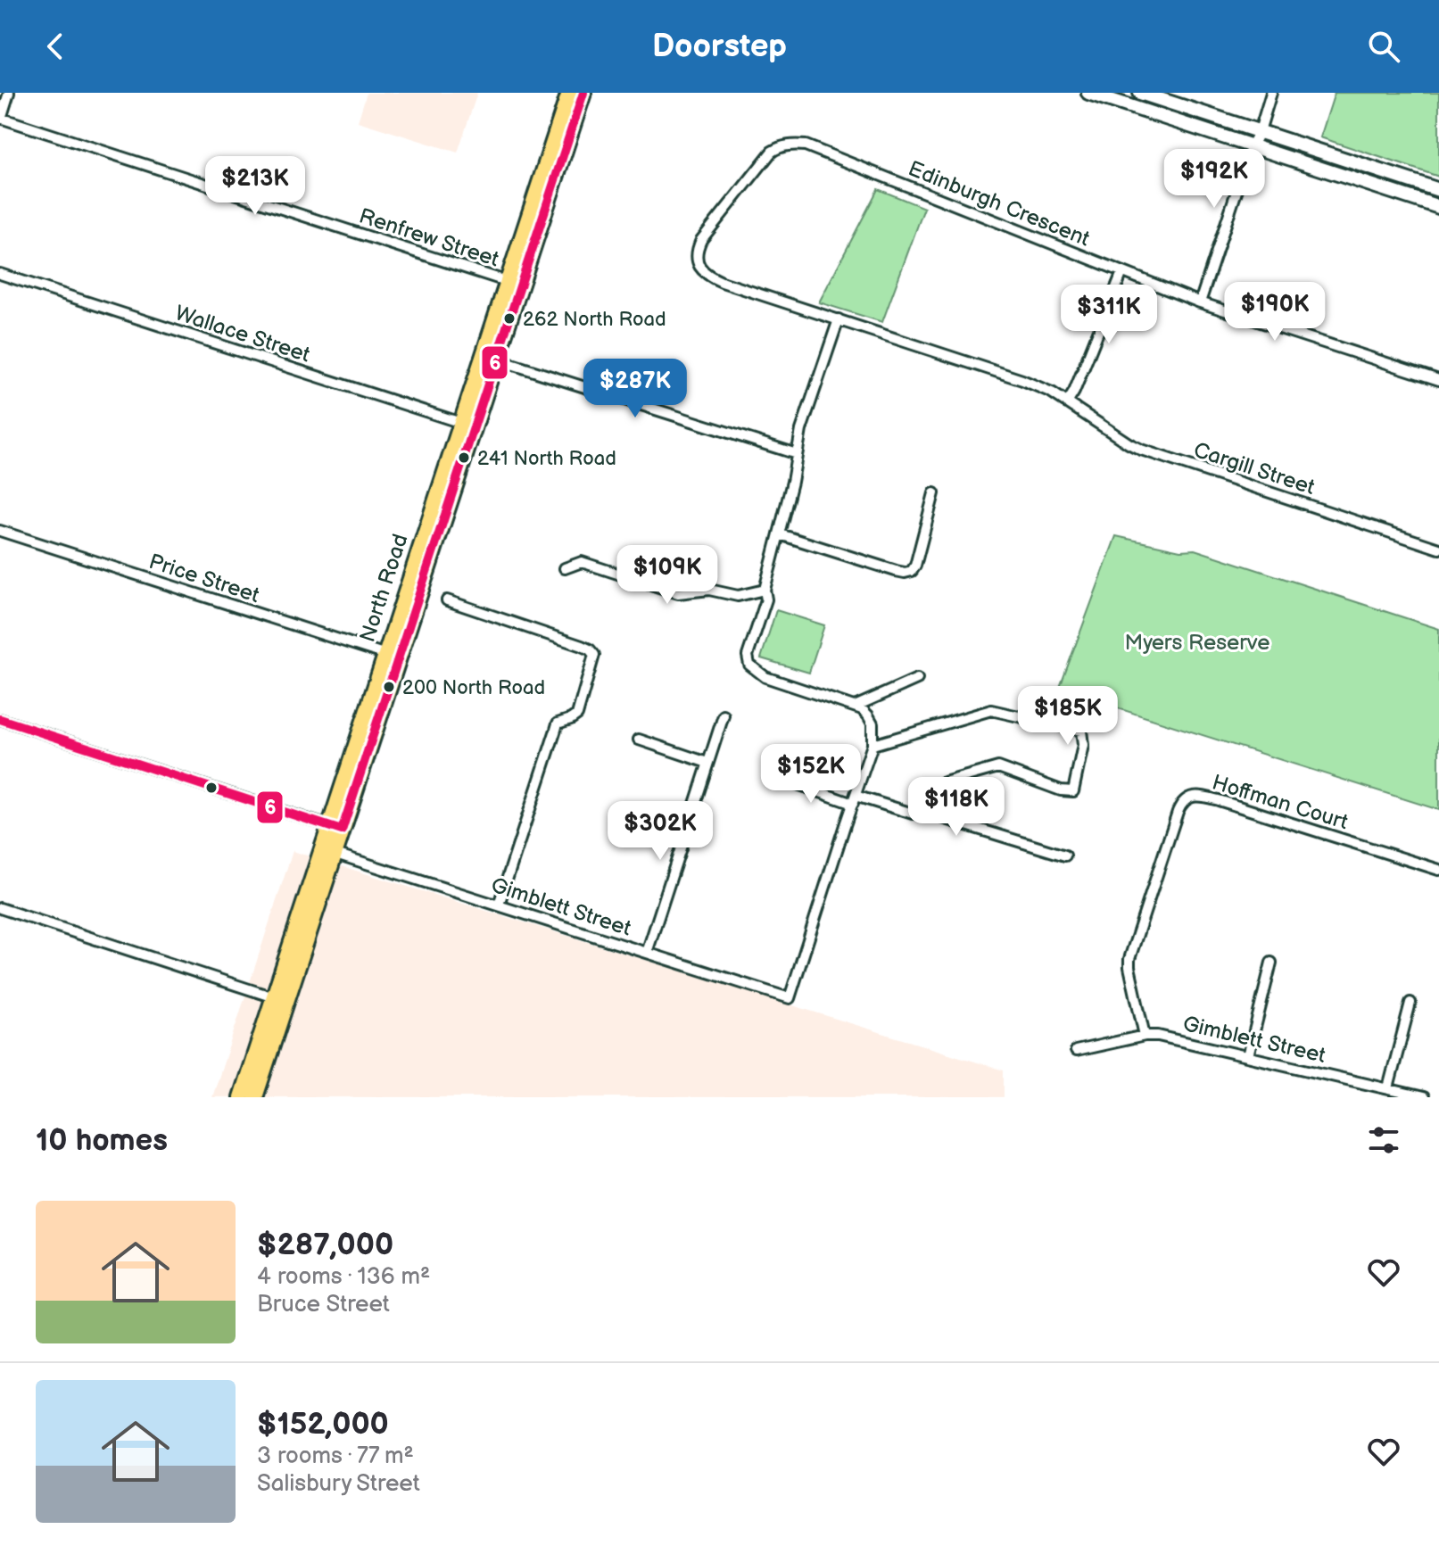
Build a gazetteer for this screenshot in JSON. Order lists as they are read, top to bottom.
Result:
{
  "streets": {
    "main road": ["North Road"],
    "street": [
      "Edinburgh Crescent",
      "Renfrew Street",
      "Wallace Street",
      "Cargill Street",
      "Price Street",
      "Hoffman Court",
      "Gimblett Street"
    ]
  },
  "crossings": [
    ["Edinburgh Crescent", "Cargill Street"],
    ["Renfrew Street", "North Road"],
    ["Wallace Street", "North Road"],
    ["Price Street", "North Road"],
    ["North Road", "Gimblett Street"],
    ["Hoffman Court", "Gimblett Street"]
  ],
  "parks": ["Myers Reserve"],
  "places": ["262 North Road", "241 North Road", "200 North Road"],
  "lines": ["transit line 6"],
  "page": {
    "header": "Doorstep",
    "price": [
      "$192K",
      "$213K",
      "$190K",
      "$311K",
      "$287K",
      "$109K",
      "$185K",
      "$152K",
      "$118K",
      "$302K"
    ],
    "heading": "10 homes",
    "list": [
      {
        "name": "$287,000",
        "note": "4 rooms · 136 m² · Bruce Street"
      },
      {
        "name": "$152,000",
        "note": "3 rooms · 77 m² · Salisbury Street"
      }
    ]
  }
}
